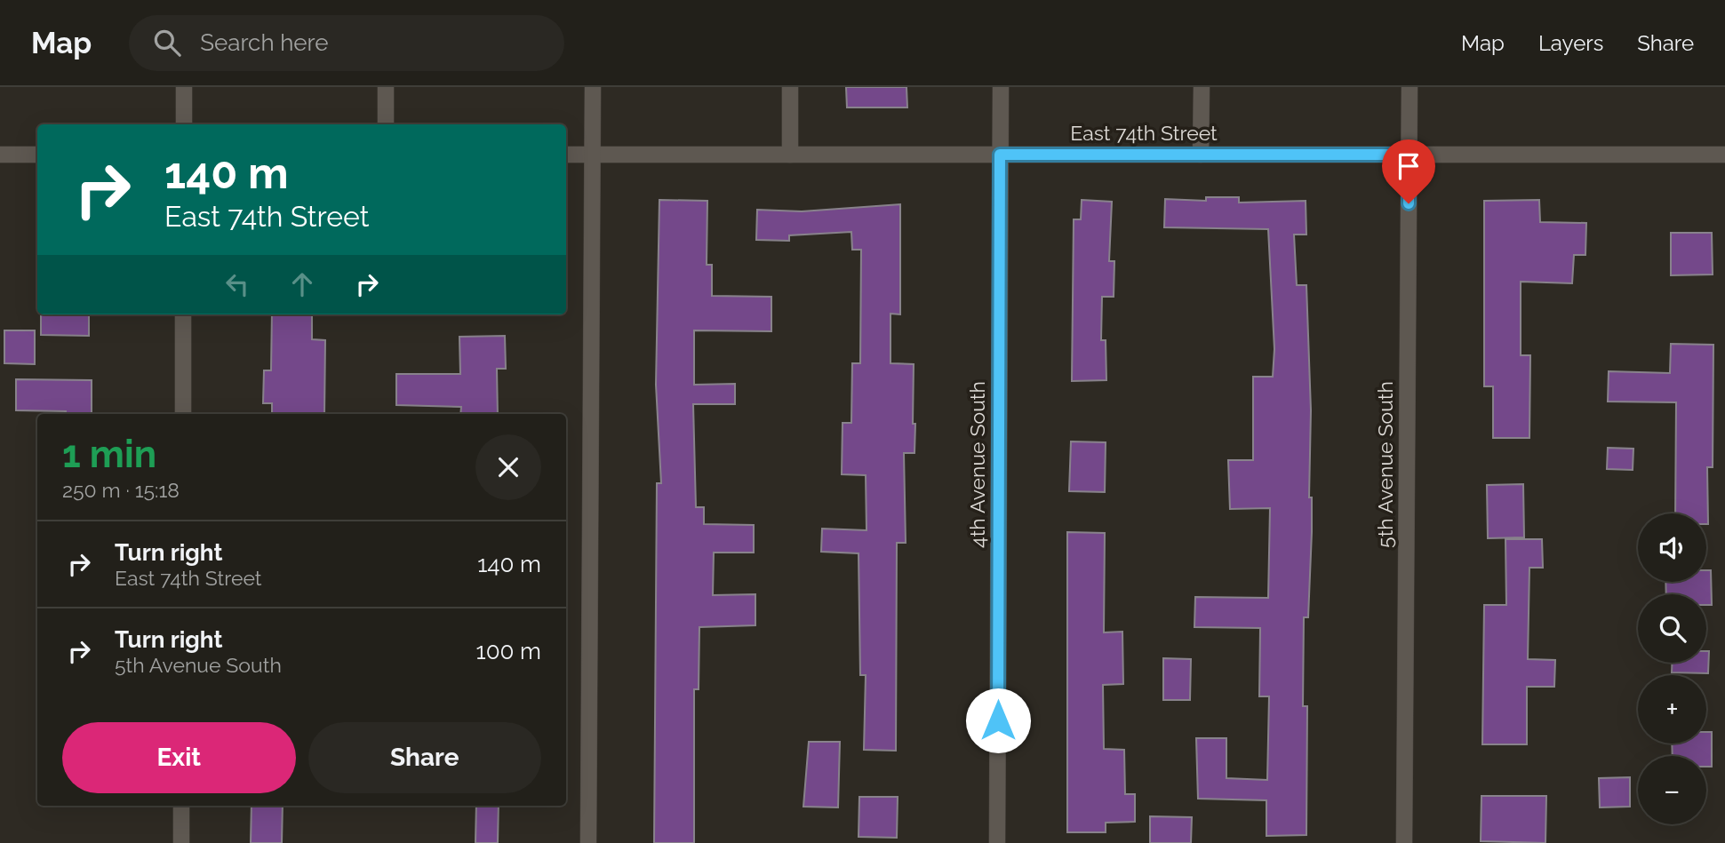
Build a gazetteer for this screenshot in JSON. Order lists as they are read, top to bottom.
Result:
{
  "streets": {
    "street": ["East 74th Street", "4th Avenue South", "5th Avenue South"]
  },
  "crossings": [
    ["East 74th Street", "4th Avenue South"],
    ["East 74th Street", "5th Avenue South"]
  ],
  "page": {
    "header": "Map",
    "search": "Search here",
    "nav": ["Map", "Layers", "Share"],
    "turn": ["140 m", "East 74th Street"],
    "heading": ["1 min", "250 m · 15:18"],
    "map_buttons": ["+", "−"],
    "list": [
      {
        "name": "Turn right",
        "note": "East 74th Street",
        "value": "140 m"
      },
      {
        "name": "Turn right",
        "note": "5th Avenue South",
        "value": "100 m"
      }
    ],
    "buttons": ["Exit", "Share"]
  }
}
